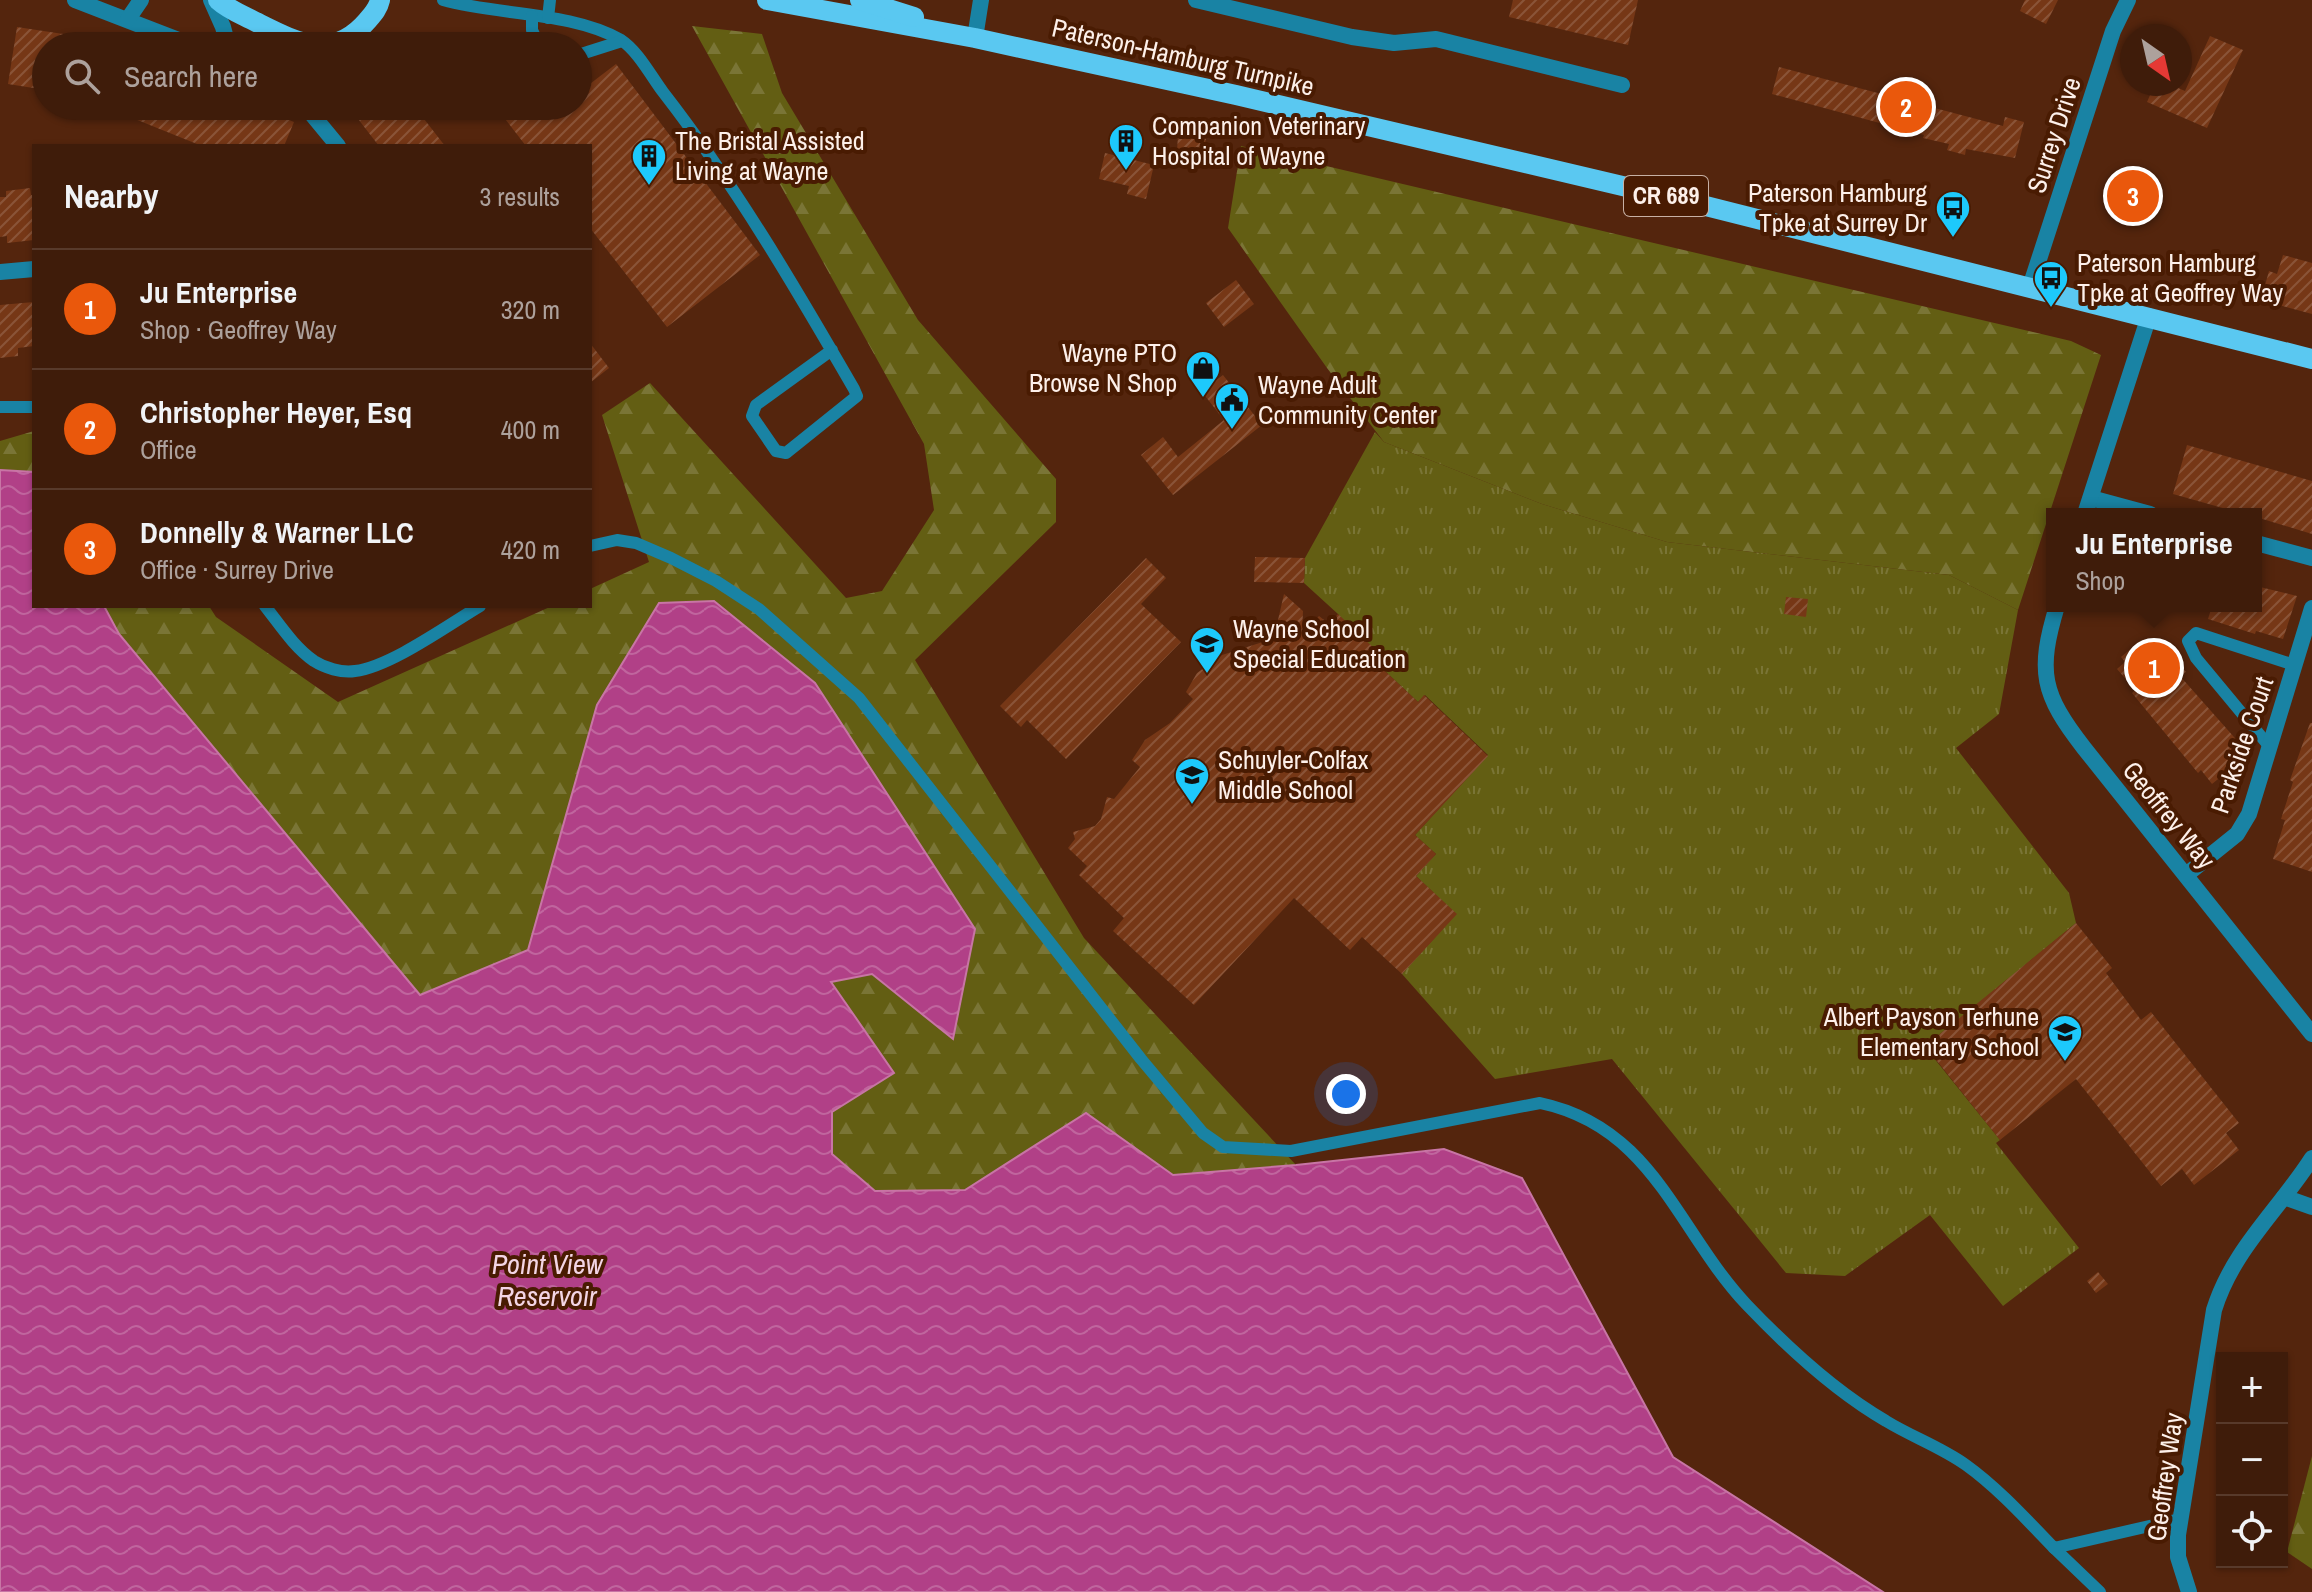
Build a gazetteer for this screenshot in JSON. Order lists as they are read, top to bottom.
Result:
{
  "streets": {
    "main road": ["Paterson-Hamburg Turnpike", "CR 689"],
    "street": ["Surrey Drive", "Parkside Court", "Geoffrey Way"]
  },
  "crossings": [
    ["Paterson-Hamburg Turnpike", "Surrey Drive"],
    ["Parkside Court", "Geoffrey Way"]
  ],
  "water": ["Point View Reservoir"],
  "places": {
    "building": ["Companion Veterinary Hospital of Wayne", "The Bristal Assisted Living at Wayne"],
    "bus stop": ["Paterson Hamburg Tpke at Surrey Dr", "Paterson Hamburg Tpke at Geoffrey Way"],
    "shop": ["Wayne PTO Browse N Shop"],
    "public building": ["Wayne Adult Community Center"],
    "school or university": ["Wayne School Special Education", "Schuyler-Colfax Middle School", "Albert Payson Terhune Elementary School"]
  },
  "north": "bottom right",
  "page": {
    "search": "Search here",
    "pins": ["2", "3", "1"],
    "heading": ["Nearby", "3 results"],
    "list": [
      {
        "mark": "1",
        "name": "Ju Enterprise",
        "note": "Shop · Geoffrey Way",
        "value": "320 m"
      },
      {
        "mark": "2",
        "name": "Christopher Heyer, Esq",
        "note": "Office",
        "value": "400 m"
      },
      {
        "mark": "3",
        "name": "Donnelly & Warner LLC",
        "note": "Office · Surrey Drive",
        "value": "420 m"
      }
    ],
    "popup": ["Ju Enterprise", "Shop"],
    "map_buttons": ["+", "−"]
  }
}
